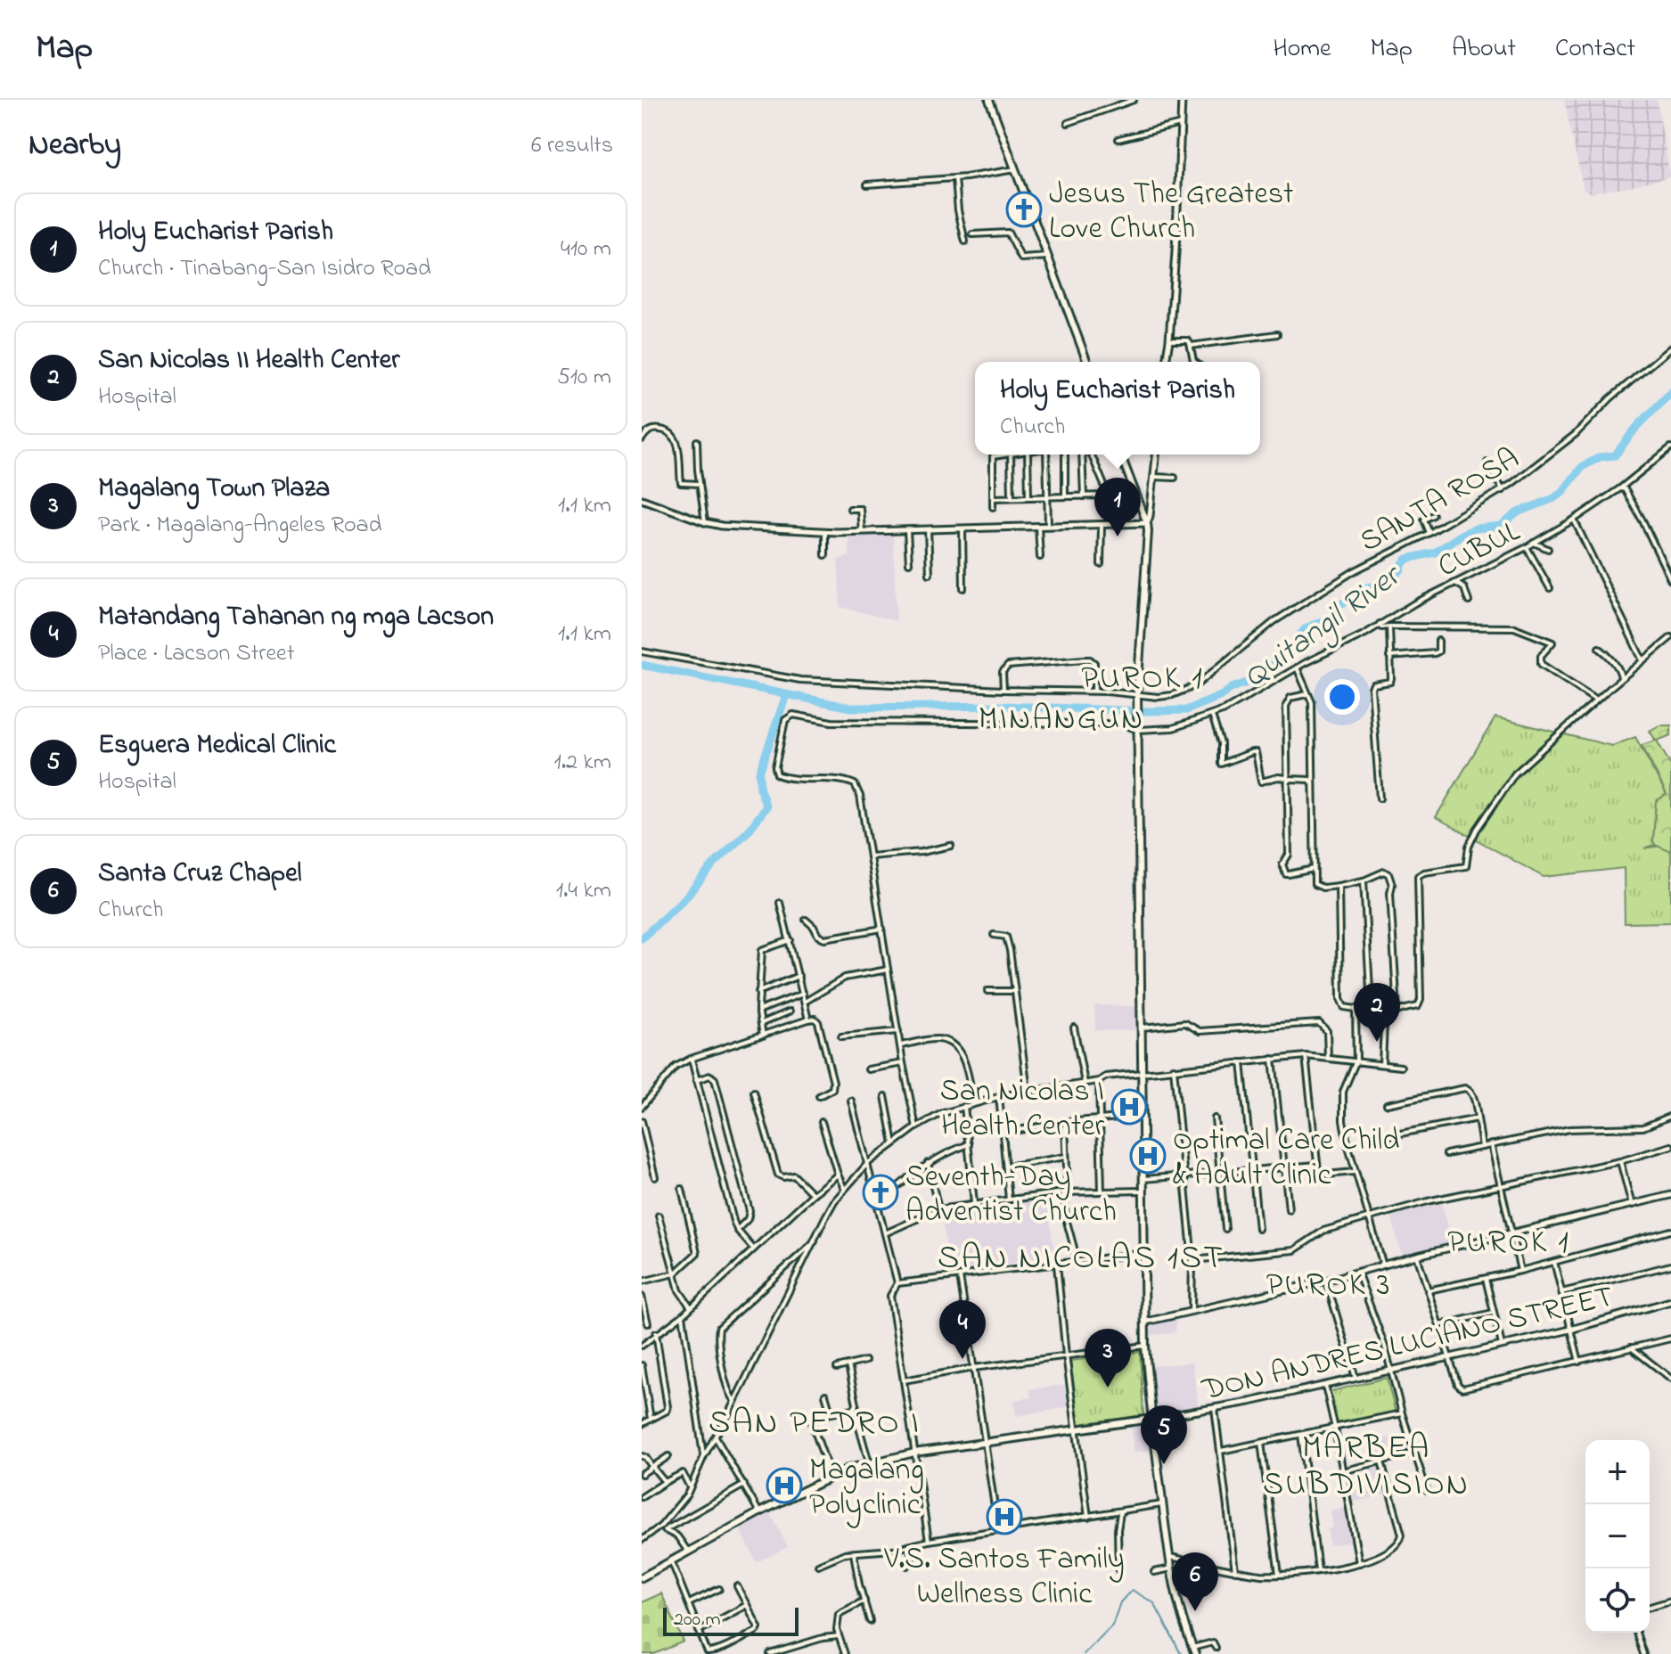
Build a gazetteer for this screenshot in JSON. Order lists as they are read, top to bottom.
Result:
{
  "streets": {
    "street": ["SANTA ROSA", "CUBUL", "DON ANDRES LUCIANO STREET"]
  },
  "districts": [
    "PUROK 1",
    "MINANGUN",
    "PUROK 1",
    "SAN NICOLAS 1ST",
    "PUROK 3",
    "SAN PEDRO I",
    "MARBEA SUBDIVISION"
  ],
  "water": ["Quitangil River"],
  "places": {
    "church": ["Jesus The Greatest Love Church", "Seventh-Day Adventist Church"],
    "hospital": [
      "San Nicolas I Health Center",
      "Optimal Care Child & Adult Clinic",
      "Magalang Polyclinic",
      "V.S. Santos Family Wellness Clinic"
    ]
  },
  "scale_bar": "200 m",
  "page": {
    "header": "Map",
    "nav": [
      "Home",
      "Map",
      "About",
      "Contact"
    ],
    "heading": ["Nearby", "6 results"],
    "list": [
      {
        "mark": "1",
        "name": "Holy Eucharist Parish",
        "note": "Church · Tinabang-San Isidro Road",
        "value": "410 m"
      },
      {
        "mark": "2",
        "name": "San Nicolas II Health Center",
        "note": "Hospital",
        "value": "510 m"
      },
      {
        "mark": "3",
        "name": "Magalang Town Plaza",
        "note": "Park · Magalang-Angeles Road",
        "value": "1.1 km"
      },
      {
        "mark": "4",
        "name": "Matandang Tahanan ng mga Lacson",
        "note": "Place · Lacson Street",
        "value": "1.1 km"
      },
      {
        "mark": "5",
        "name": "Esguera Medical Clinic",
        "note": "Hospital",
        "value": "1.2 km"
      },
      {
        "mark": "6",
        "name": "Santa Cruz Chapel",
        "note": "Church",
        "value": "1.4 km"
      }
    ],
    "popup": ["Holy Eucharist Parish", "Church"],
    "pins": [
      "1",
      "2",
      "4",
      "3",
      "5",
      "6"
    ],
    "map_buttons": ["+", "−"],
    "scale": "200 m"
  }
}
